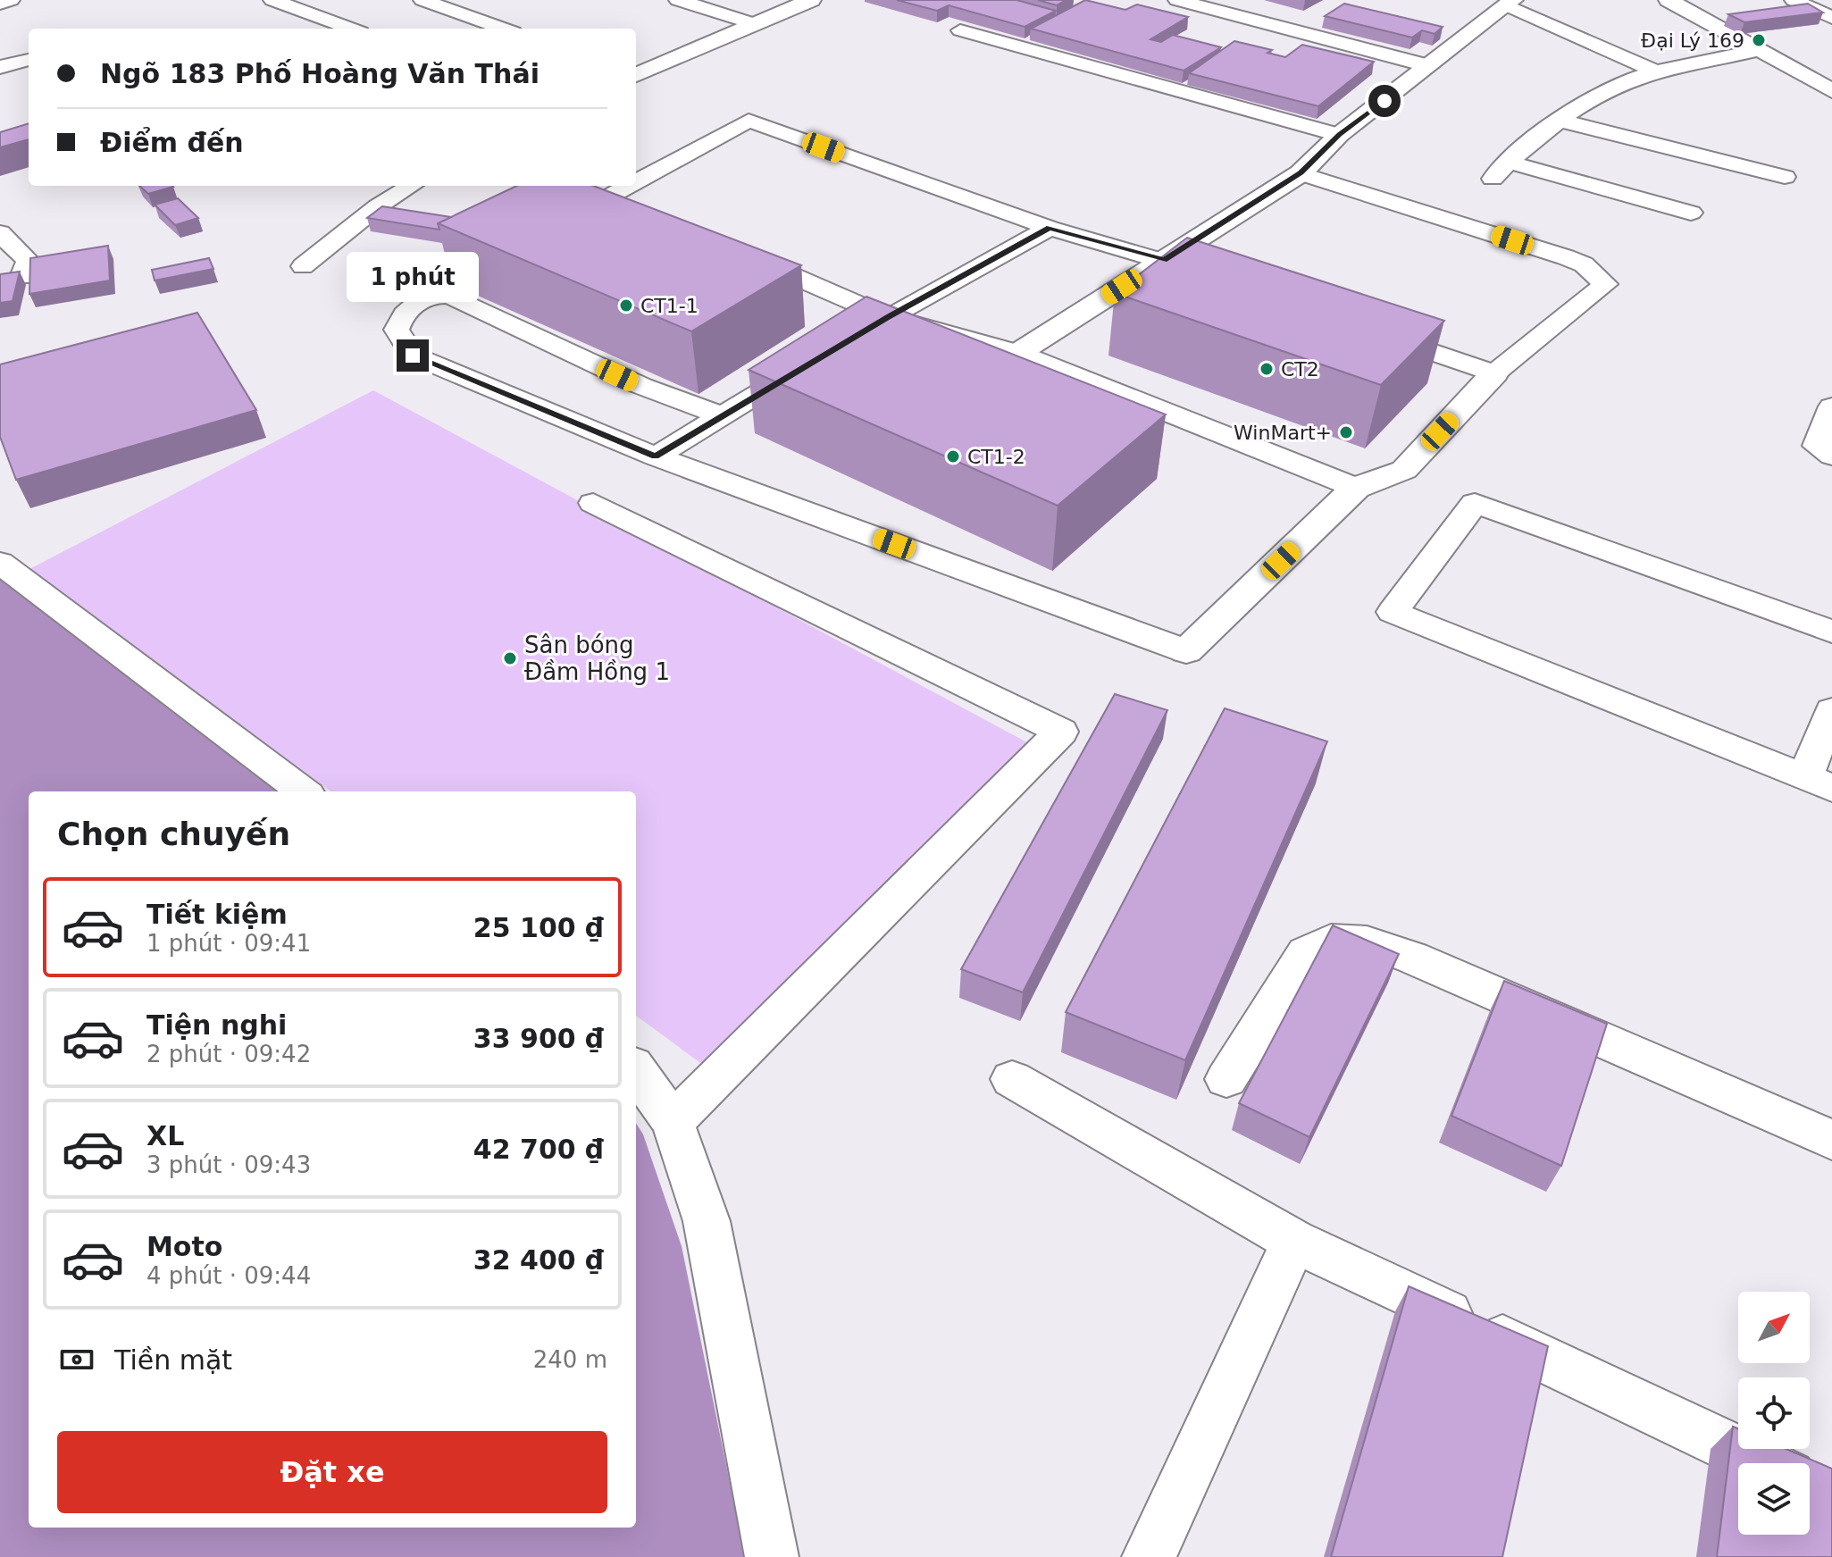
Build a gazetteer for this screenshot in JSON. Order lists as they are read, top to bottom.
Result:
{
  "places": [
    "Đại Lý 169",
    "CT1-1",
    "CT2",
    "WinMart+",
    "CT1-2",
    "Sân bóng Đầm Hồng 1"
  ],
  "north": "top right",
  "page": {
    "banner": ["Ngõ 183 Phố Hoàng Văn Thái", "Điểm đến"],
    "bubble": "1 phút",
    "heading": "Chọn chuyến",
    "list": [
      {
        "name": "Tiết kiệm",
        "note": "1 phút · 09:41",
        "value": "25 100 ₫"
      },
      {
        "name": "Tiện nghi",
        "note": "2 phút · 09:42",
        "value": "33 900 ₫"
      },
      {
        "name": "XL",
        "note": "3 phút · 09:43",
        "value": "42 700 ₫"
      },
      {
        "name": "Moto",
        "note": "4 phút · 09:44",
        "value": "32 400 ₫"
      }
    ],
    "pay": ["Tiền mặt", "240 m"],
    "buttons": "Đặt xe"
  }
}
